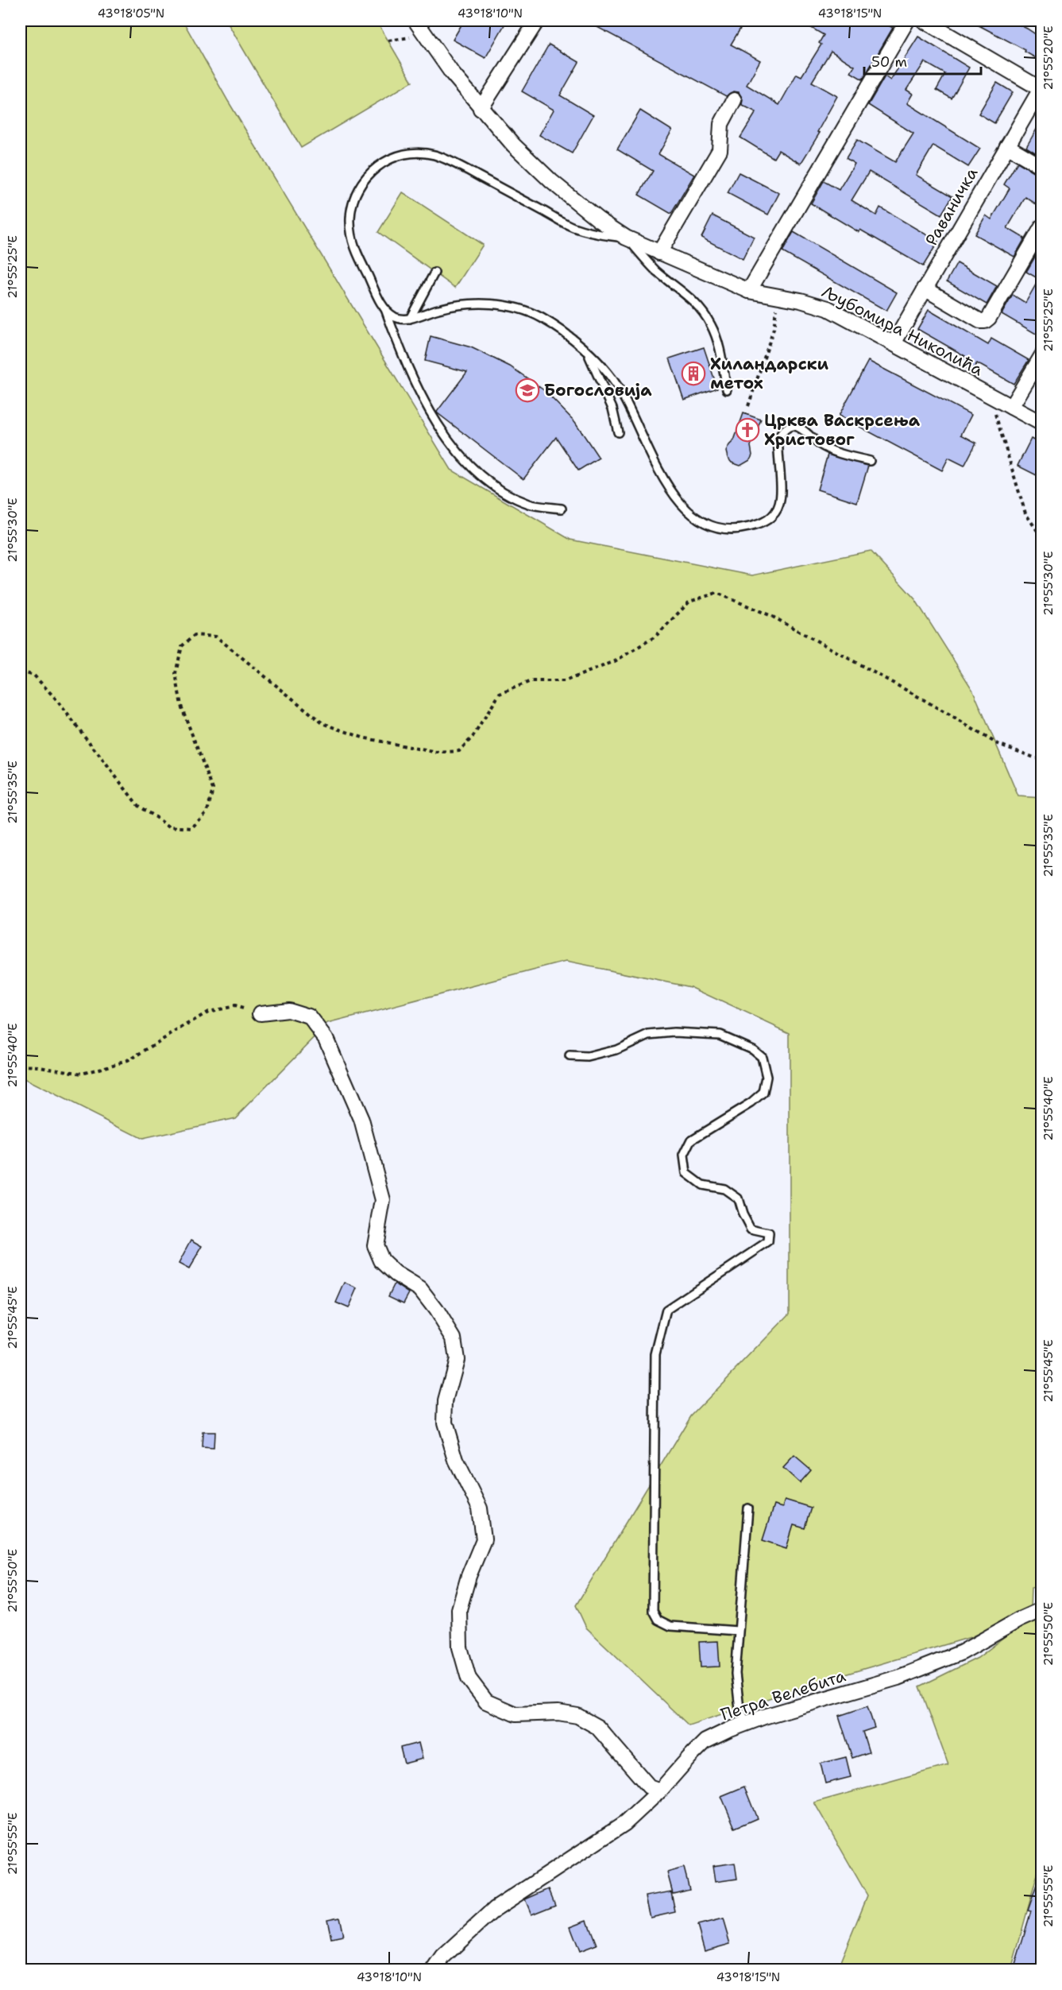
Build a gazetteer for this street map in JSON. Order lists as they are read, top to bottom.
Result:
{
  "streets": {
    "street": ["Раваничка", "Љубомира Николића", "Петра Велебита"]
  },
  "crossings": [
    ["Раваничка", "Љубомира Николића"]
  ],
  "places": {
    "building": ["Хиландарски метох"],
    "school or university": ["Богословија"],
    "church": ["Црква Васкрсења Христовог"]
  },
  "scale_bar": "50 m",
  "coordinates": [
    "43°18'05\"N",
    "43°18'10\"N",
    "43°18'15\"N",
    "21°55'20\"E",
    "21°55'25\"E",
    "21°55'30\"E",
    "21°55'35\"E",
    "21°55'40\"E",
    "21°55'45\"E",
    "21°55'50\"E",
    "21°55'55\"E"
  ]
}
